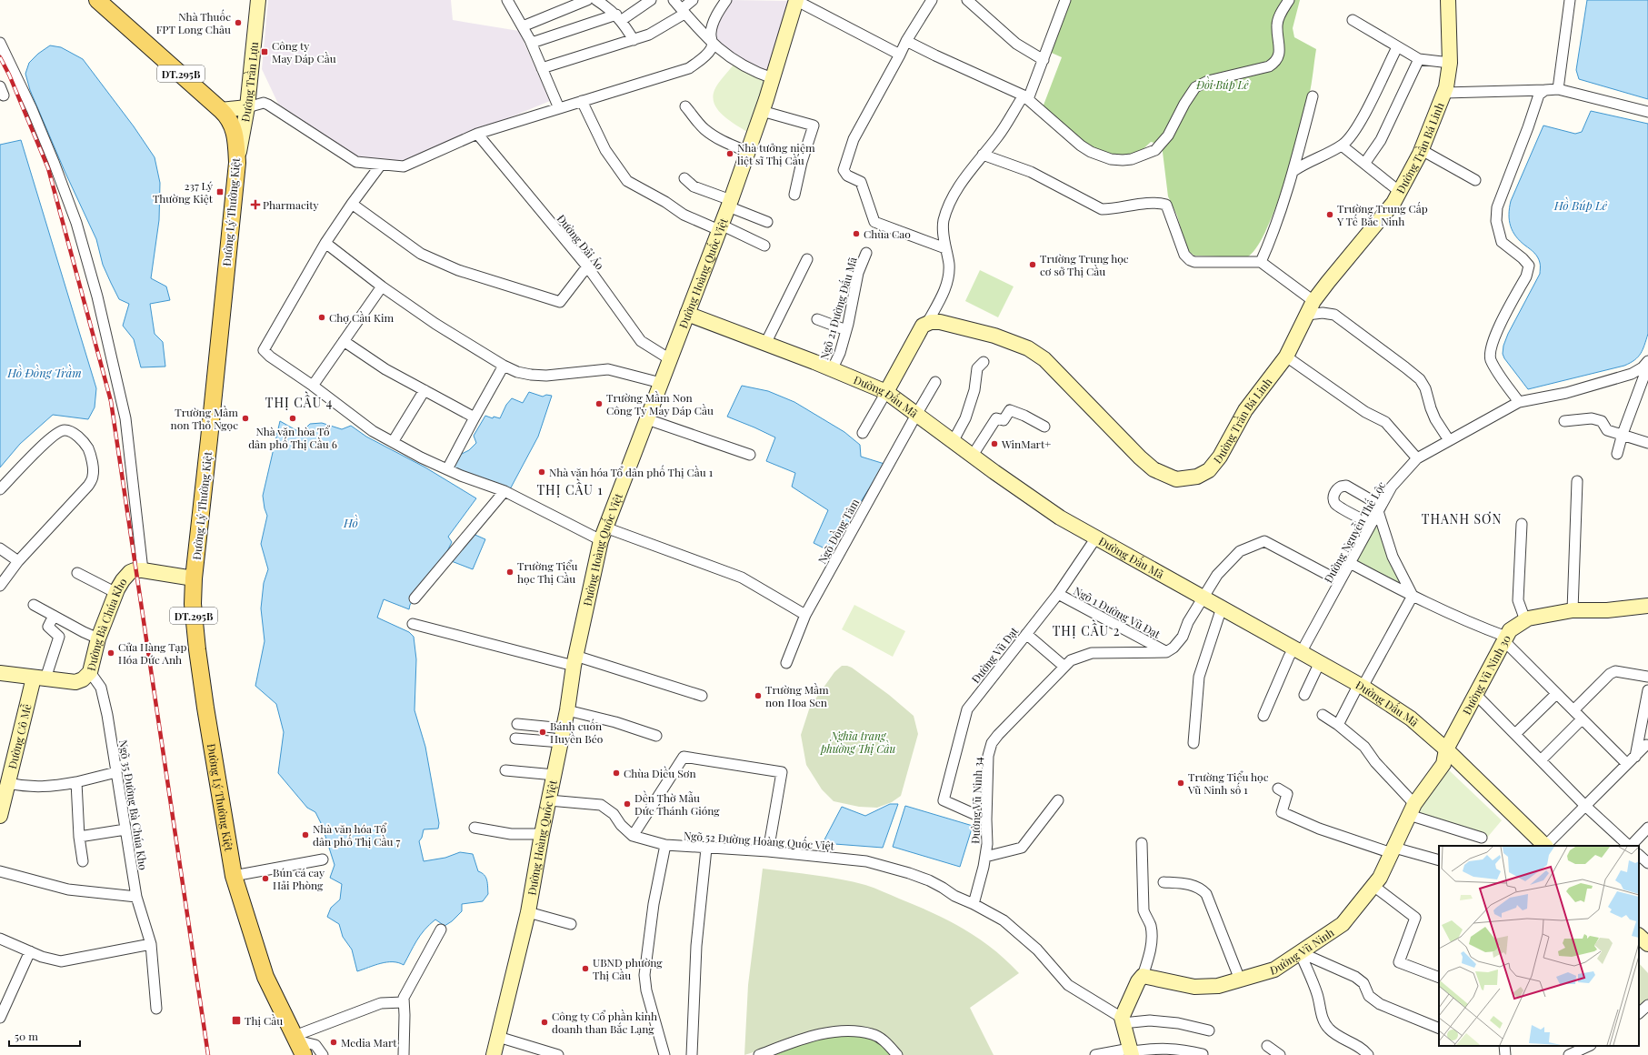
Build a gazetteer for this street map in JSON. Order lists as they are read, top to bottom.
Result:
{
  "streets": {
    "main road": ["ĐT.295B", "Đường Lý Thường Kiệt"],
    "street": [
      "Đường Trần Lựu",
      "Đường Trần Bá Linh",
      "Đường Dải Áo",
      "Đường Hoàng Quốc Việt",
      "Ngõ 21 Đường Đấu Mã",
      "Đường Đấu Mã",
      "Ngõ Đồng Tâm",
      "Đường Nguyễn Thế Lộc",
      "Ngõ 1 Đường Vũ Đạt",
      "Đường Bà Chúa Kho",
      "Đường Vũ Đạt",
      "Đường Vũ Ninh 30",
      "Đường Cô Mễ",
      "Đường Vũ Ninh 34",
      "Ngõ 35 Đường Bà Chúa Kho",
      "Ngõ 52 Đường Hoàng Quốc Việt",
      "Đường Vũ Ninh"
    ]
  },
  "crossings": [
    ["Đường Trần Lựu", "Đường Lý Thường Kiệt"],
    ["Đường Lý Thường Kiệt", "Đường Bà Chúa Kho"],
    ["Đường Dải Áo", "Đường Hoàng Quốc Việt"],
    ["Đường Hoàng Quốc Việt", "Đường Đấu Mã"],
    ["Đường Hoàng Quốc Việt", "Ngõ 52 Đường Hoàng Quốc Việt"],
    ["Ngõ 21 Đường Đấu Mã", "Đường Đấu Mã"],
    ["Đường Đấu Mã", "Ngõ Đồng Tâm"],
    ["Đường Đấu Mã", "Đường Nguyễn Thế Lộc"],
    ["Đường Đấu Mã", "Đường Vũ Đạt"],
    ["Đường Đấu Mã", "Đường Vũ Ninh 30"],
    ["Đường Đấu Mã", "Đường Vũ Ninh"],
    ["Ngõ 1 Đường Vũ Đạt", "Đường Vũ Đạt"],
    ["Ngõ 1 Đường Vũ Đạt", "Đường Vũ Ninh 34"],
    ["Đường Bà Chúa Kho", "Đường Cô Mễ"],
    ["Đường Bà Chúa Kho", "Ngõ 35 Đường Bà Chúa Kho"],
    ["Đường Vũ Đạt", "Đường Vũ Ninh 34"],
    ["Đường Vũ Ninh 30", "Đường Vũ Ninh"],
    ["Đường Vũ Ninh 34", "Ngõ 52 Đường Hoàng Quốc Việt"]
  ],
  "districts": [
    "THỊ CẦU 4",
    "THỊ CẦU 1",
    "THANH SƠN",
    "THỊ CẦU 2"
  ],
  "water": ["Hồ Búp Lê", "Hồ Đồng Trầm", "Hồ"],
  "parks": ["Đồi Búp Lê", "Nghĩa trang phường Thị Cầu"],
  "places": {
    "other": [
      "Nhà Thuốc FPT Long Châu",
      "Nhà tưởng niệm liệt sĩ Thị Cầu",
      "Trường Trung Cấp Y Tế Bắc Ninh",
      "Chùa Cao",
      "Trường Trung học cơ sở Thị Cầu",
      "Chợ Cầu Kim",
      "Trường Mầm Non Công Ty May Đáp Cầu",
      "Trường Mầm non Thỏ Ngọc",
      "Nhà văn hòa Tổ dân phố Thị Cầu 6",
      "WinMart+",
      "Nhà văn hóa Tổ dân phố Thị Cầu 1",
      "Trường Tiểu học Thị Cầu",
      "Cửa Hàng Tạp Hóa Đức Anh",
      "Trường Mầm non Hoa Sen",
      "Bánh cuốn Huyền Béo",
      "Chùa Điều Sơn",
      "Trường Tiểu học Vũ Ninh số 1",
      "Đền Thờ Mẫu Đức Thánh Gióng",
      "Nhà văn hóa Tổ dân phố Thị Cầu 7",
      "Bún cá cay Hải Phòng",
      "UBND phường Thị Cầu",
      "Công ty Cổ phần kinh doanh than Bắc Lạng",
      "Media Mart"
    ],
    "transit": ["Công ty May Đáp Cầu", "237 Lý Thường Kiệt", "Thị Cầu"],
    "health": ["Pharmacity"]
  },
  "scale_bar": "50 m"
}
